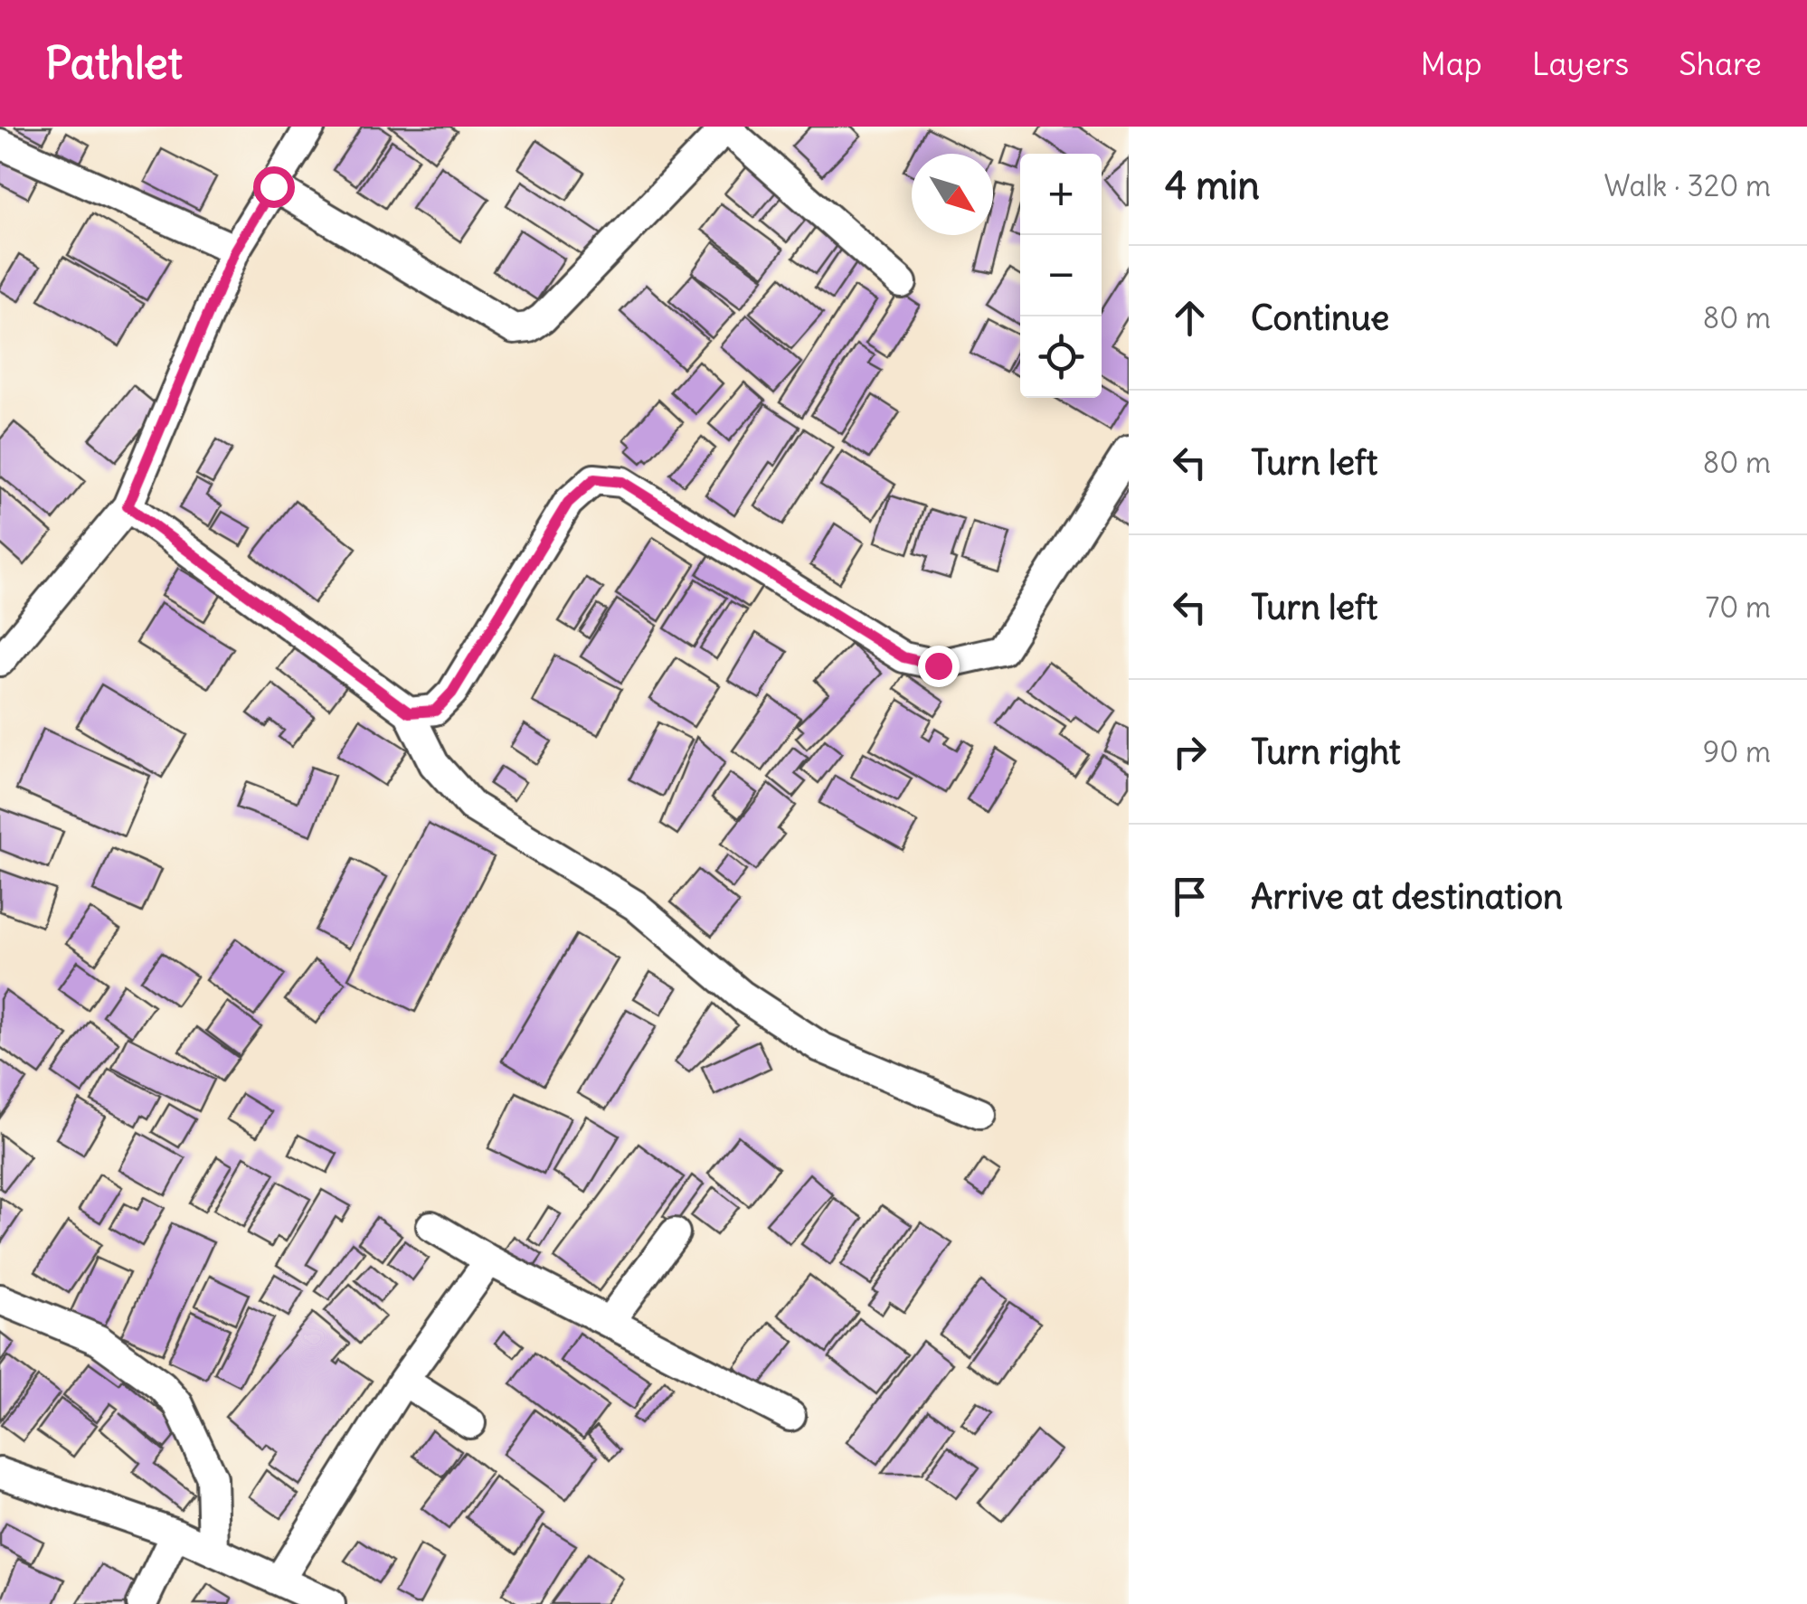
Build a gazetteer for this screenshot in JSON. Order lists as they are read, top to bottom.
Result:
{
  "north": "bottom right",
  "page": {
    "header": "Pathlet",
    "nav": ["Map", "Layers", "Share"],
    "heading": ["4 min", "Walk · 320 m"],
    "map_buttons": ["+", "−"],
    "list": [
      ["Continue", "80 m"],
      ["Turn left", "80 m"],
      ["Turn left", "70 m"],
      ["Turn right", "90 m"],
      "Arrive at destination"
    ]
  }
}
